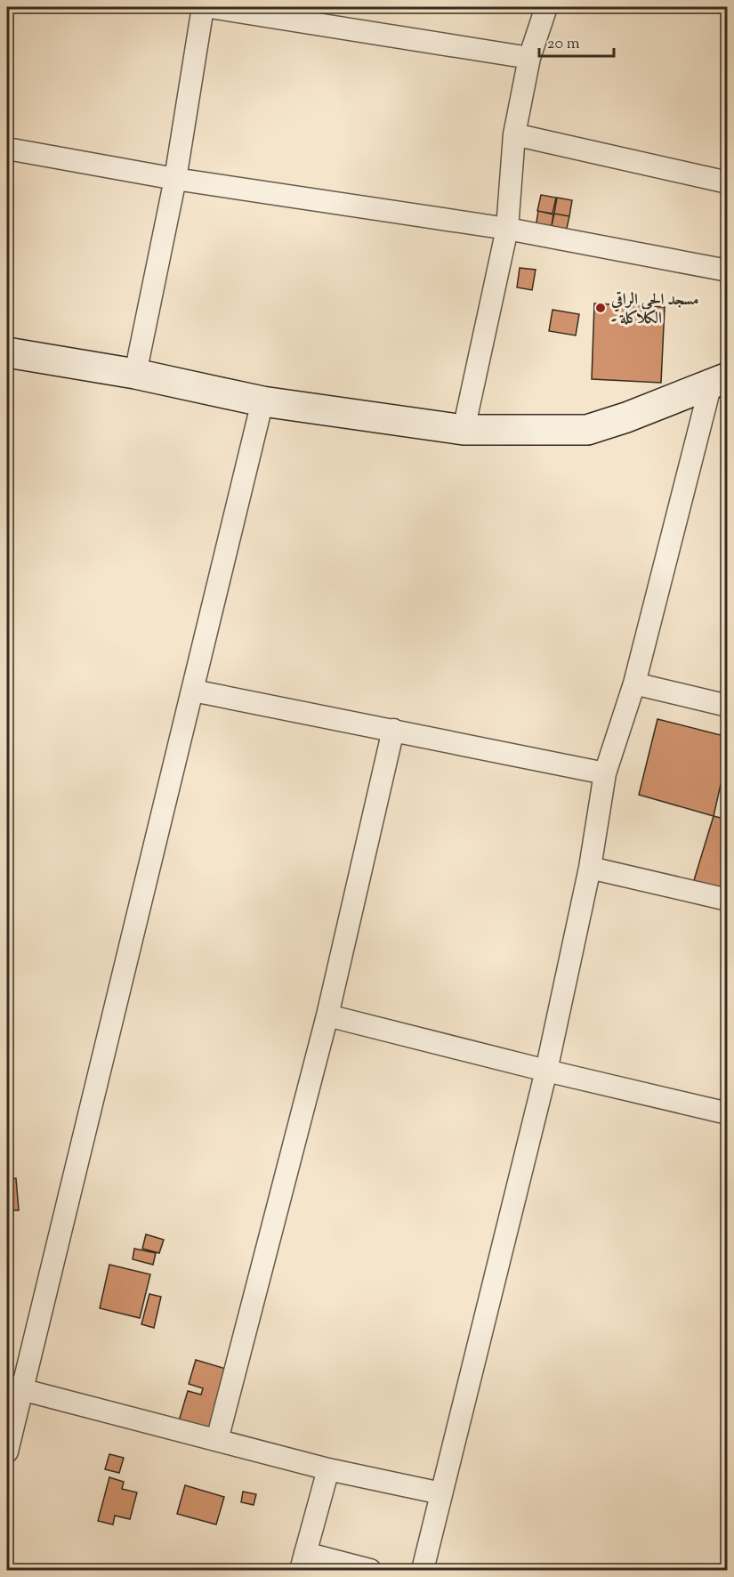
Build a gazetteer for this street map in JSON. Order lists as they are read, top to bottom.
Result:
{
  "places": ["مسجد الحي الراقي - الكلاكلة"],
  "scale_bar": "20 m"
}
